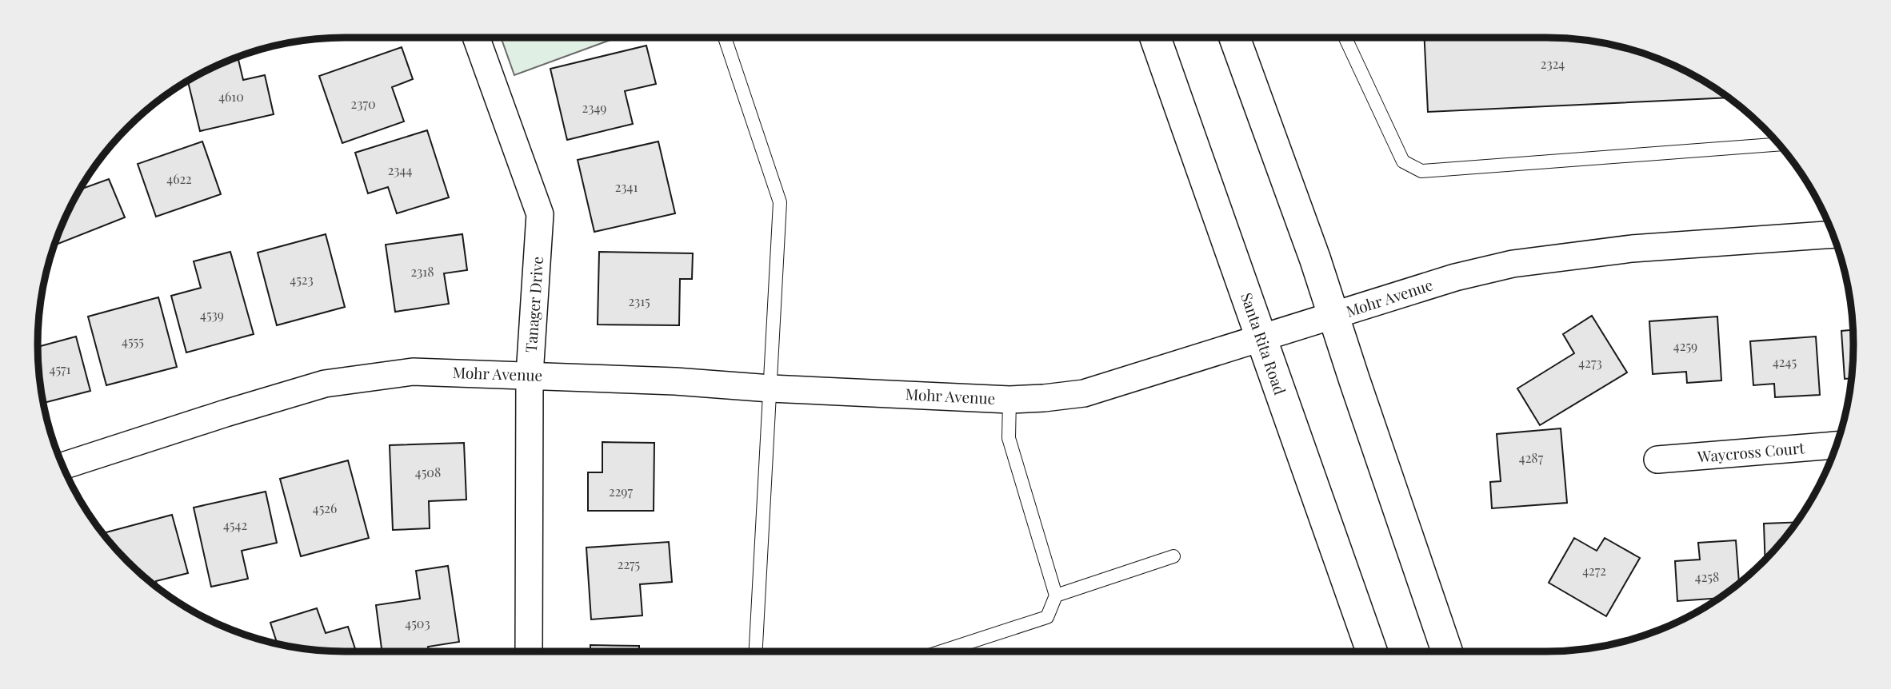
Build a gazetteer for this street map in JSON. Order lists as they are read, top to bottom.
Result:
{
  "streets": {
    "main road": ["Santa Rita Road"],
    "street": ["Mohr Avenue", "Tanager Drive", "Waycross Court"]
  },
  "crossings": [
    ["Mohr Avenue", "Tanager Drive"],
    ["Mohr Avenue", "Santa Rita Road"]
  ],
  "house_numbers": [
    "2324",
    "4610",
    "2370",
    "2349",
    "2344",
    "4622",
    "2341",
    "2318",
    "4523",
    "2315",
    "4539",
    "4555",
    "4259",
    "4245",
    "4273",
    "4571",
    "4287",
    "4508",
    "2297",
    "4526",
    "4542",
    "2275",
    "4272",
    "4258",
    "4503"
  ]
}
